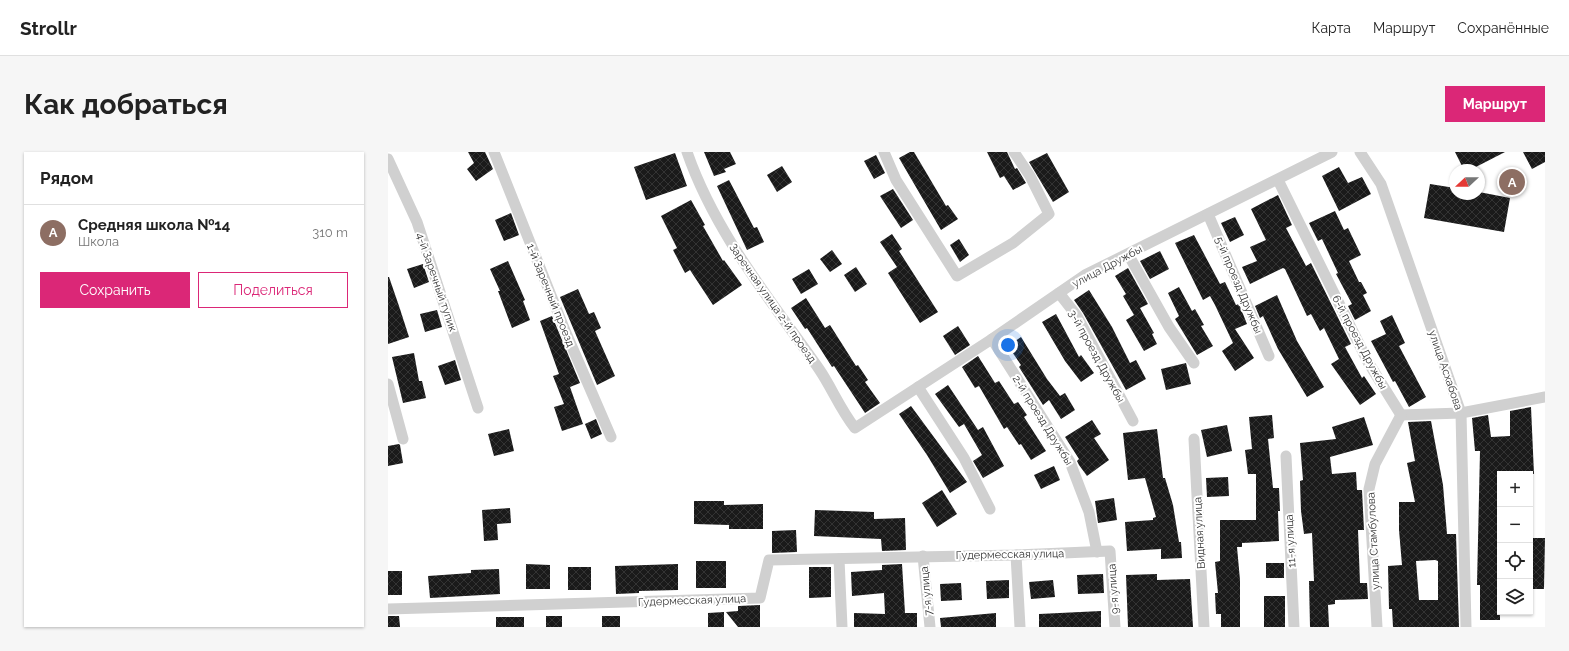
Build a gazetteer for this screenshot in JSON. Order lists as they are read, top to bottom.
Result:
{
  "streets": {
    "street": [
      "улица Дружбы",
      "4-й Заречный тупик",
      "5-й проезд Дружбы",
      "1-й Заречный проезд",
      "Заречная улица 2-й проезд",
      "6-й проезд Дружбы",
      "3-й проезд Дружбы",
      "улица Асхабова",
      "2-й проезд Дружбы",
      "Видная улица",
      "11-я улица",
      "улица Стамбулова",
      "Гудермесская улица",
      "9-я улица",
      "7-я улица"
    ]
  },
  "crossings": [
    ["улица Дружбы", "5-й проезд Дружбы"],
    ["улица Дружбы", "Заречная улица 2-й проезд"],
    ["улица Дружбы", "6-й проезд Дружбы"],
    ["улица Дружбы", "3-й проезд Дружбы"],
    ["улица Дружбы", "2-й проезд Дружбы"],
    ["6-й проезд Дружбы", "улица Стамбулова"],
    ["2-й проезд Дружбы", "Гудермесская улица"],
    ["Гудермесская улица", "9-я улица"],
    ["Гудермесская улица", "7-я улица"]
  ],
  "north": "left",
  "page": {
    "header": "Strollr",
    "nav": ["Карта", "Маршрут", "Сохранённые"],
    "buttons": [
      "Маршрут",
      ["Сохранить", "Поделиться"]
    ],
    "title": "Как добраться",
    "heading": "Рядом",
    "pins": "A",
    "list": [
      {
        "mark": "A",
        "name": "Средняя школа №14",
        "note": "Школа",
        "value": "310 m"
      }
    ],
    "map_buttons": ["+", "−"]
  }
}
